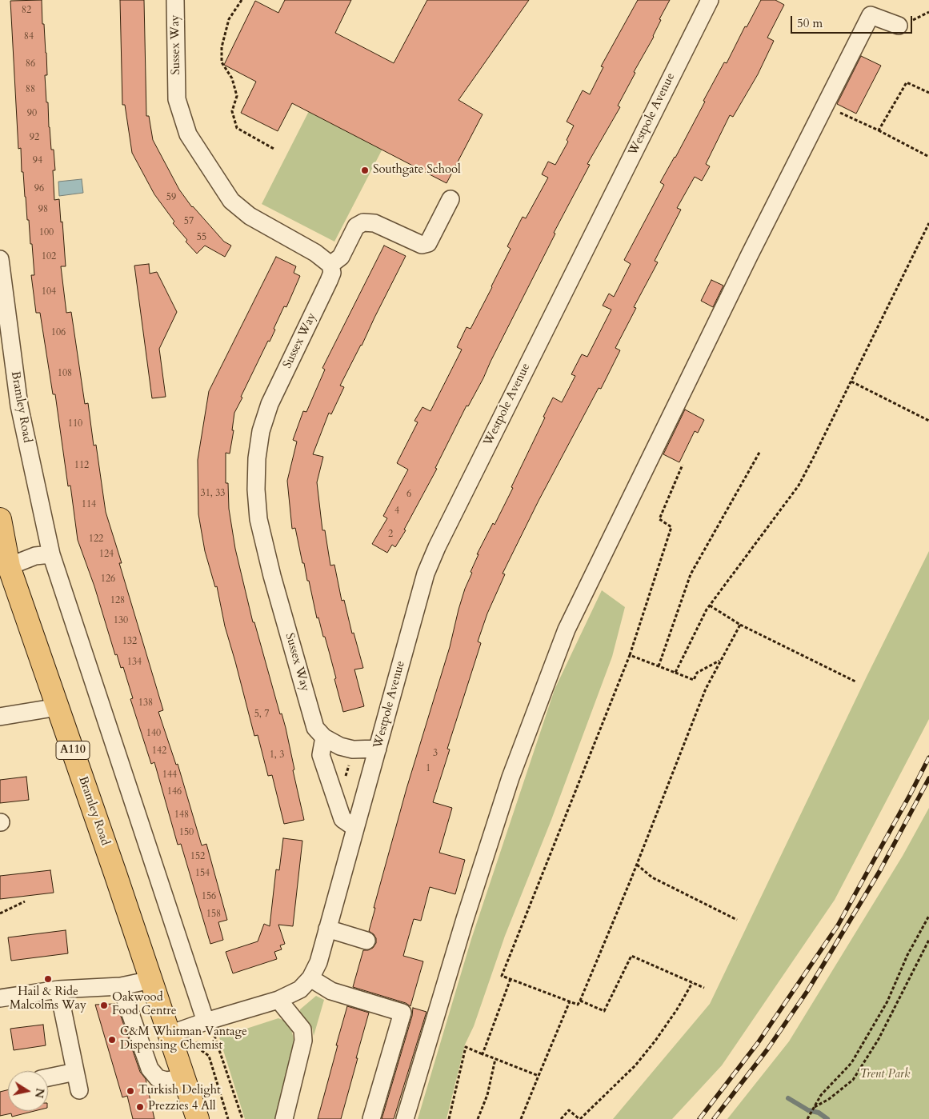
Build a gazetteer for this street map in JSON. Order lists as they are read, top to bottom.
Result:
{
  "streets": {
    "main road": ["Bramley Road", "A110"],
    "street": ["Sussex Way", "Westpole Avenue"]
  },
  "crossings": [
    ["Sussex Way", "Westpole Avenue"]
  ],
  "parks": ["Trent Park"],
  "places": [
    "Southgate School",
    "Hail & Ride Malcolms Way",
    "Oakwood Food Centre",
    "C&M Whitman Vantage Dispensing Chemist",
    "Turkish Delight",
    "Prezzies 4 All"
  ],
  "house_numbers": [
    "82",
    "84",
    "86",
    "88",
    "90",
    "92",
    "94",
    "96",
    "59",
    "98",
    "57",
    "100",
    "55",
    "102",
    "104",
    "106",
    "108",
    "110",
    "112",
    "31, 33",
    "6",
    "114",
    "4",
    "2",
    "122",
    "124",
    "126",
    "128",
    "130",
    "132",
    "134",
    "138",
    "5, 7",
    "140",
    "142",
    "3",
    "1, 3",
    "1",
    "144",
    "146",
    "148",
    "150",
    "152",
    "154",
    "156",
    "158"
  ],
  "scale_bar": "50 m",
  "north": "right"
}
